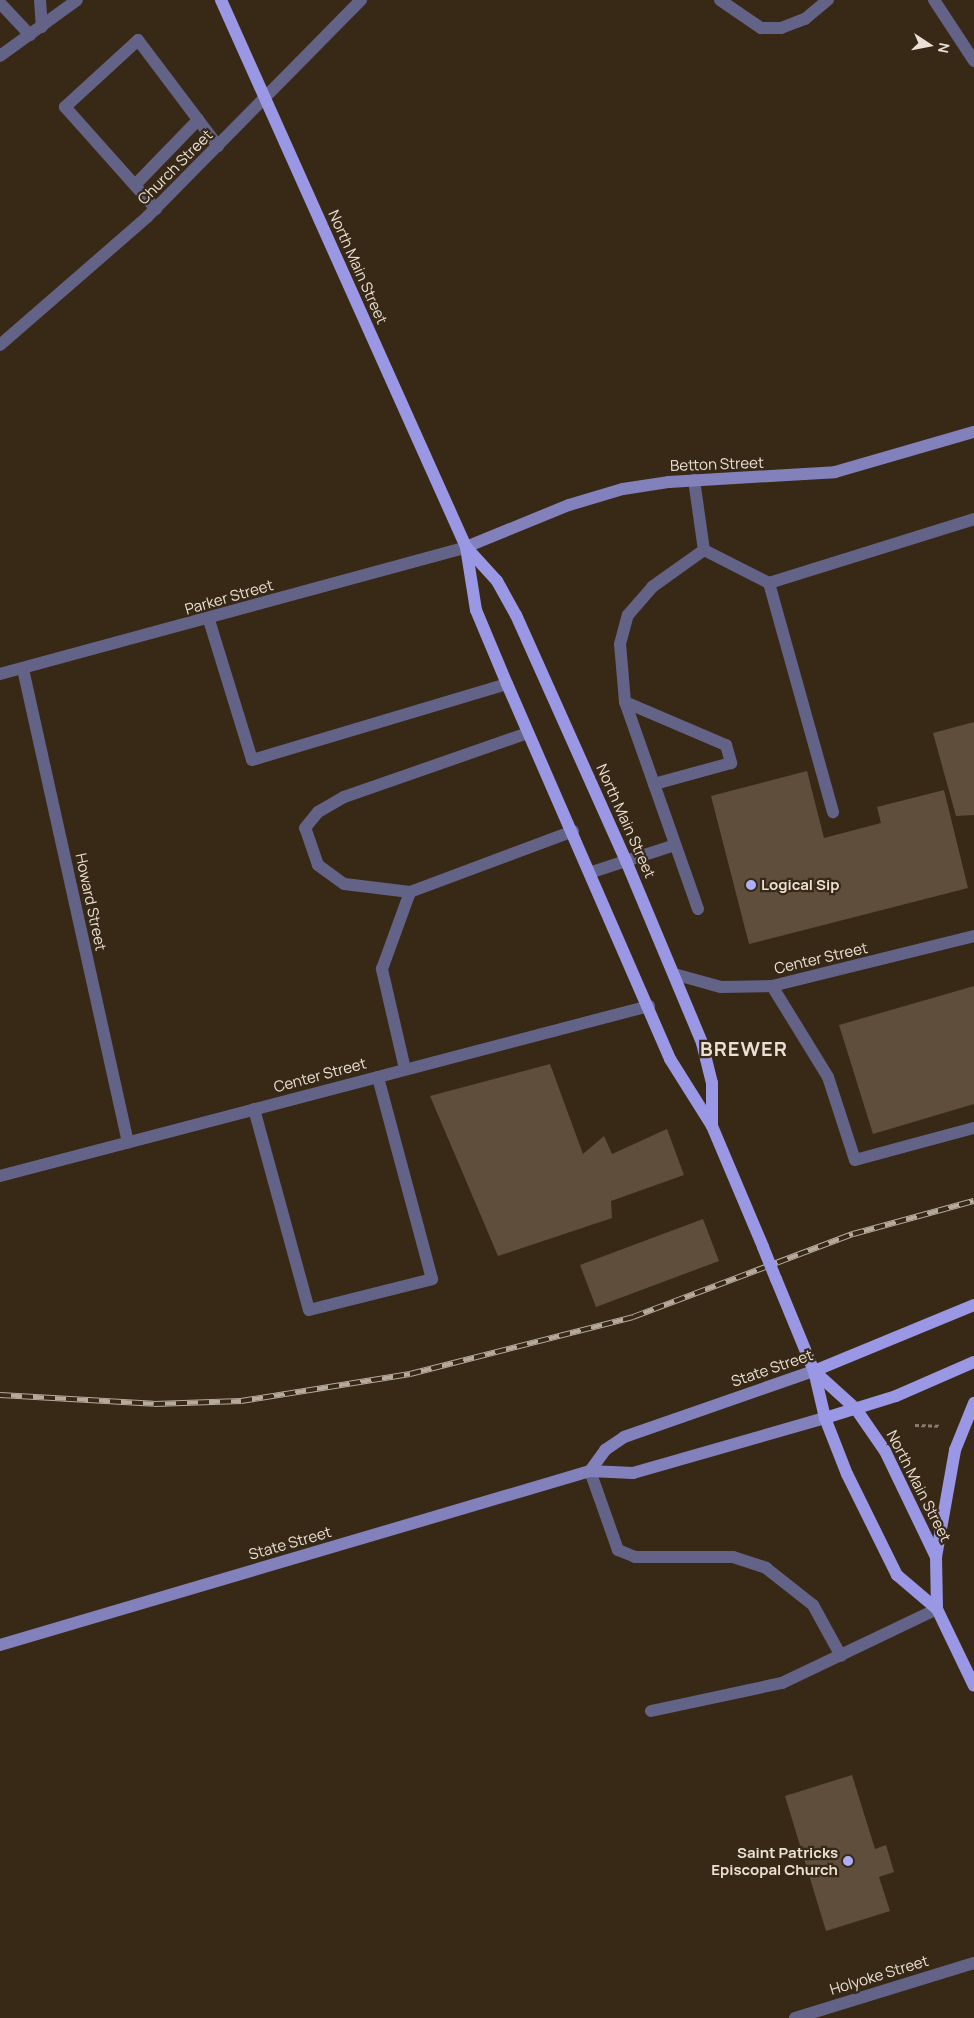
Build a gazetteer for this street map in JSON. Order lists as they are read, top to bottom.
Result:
{
  "streets": {
    "main road": ["North Main Street", "Betton Street", "State Street"],
    "street": [
      "Church Street",
      "Parker Street",
      "Howard Street",
      "Center Street",
      "Holyoke Street"
    ]
  },
  "crossings": [
    ["Church Street", "North Main Street"],
    ["North Main Street", "Betton Street"],
    ["North Main Street", "Parker Street"],
    ["North Main Street", "Center Street"],
    ["North Main Street", "State Street"],
    ["Betton Street", "Parker Street"],
    ["Parker Street", "Howard Street"],
    ["Howard Street", "Center Street"]
  ],
  "districts": ["BREWER"],
  "places": ["Logical Sip", "Saint Patricks Episcopal Church"],
  "north": "right"
}
